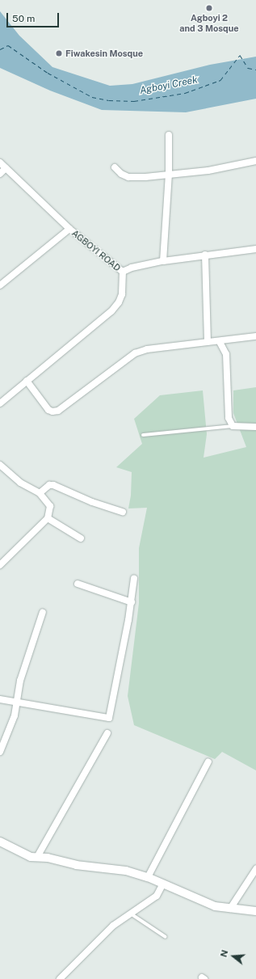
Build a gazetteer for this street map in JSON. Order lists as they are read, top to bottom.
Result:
{
  "streets": {
    "street": ["AGBOYI ROAD"]
  },
  "water": ["Agboyi Creek"],
  "places": ["Agboyi 2 and 3 Mosque", "Fiwakesin Mosque"],
  "scale_bar": "50 m",
  "north": "left"
}
